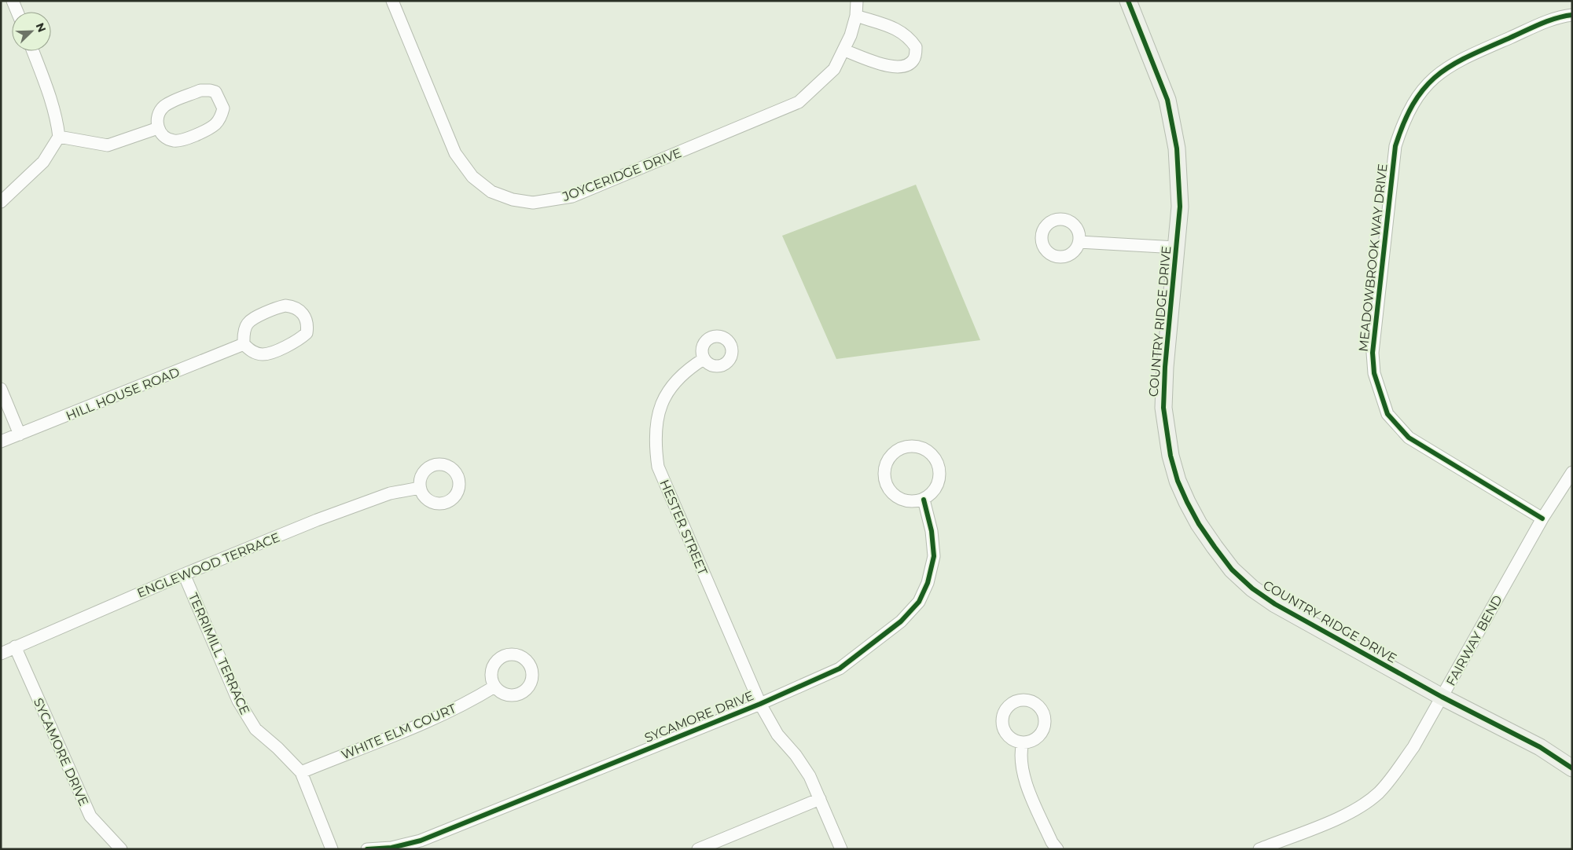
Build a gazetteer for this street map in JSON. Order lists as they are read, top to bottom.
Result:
{
  "streets": {
    "street": [
      "JOYCERIDGE DRIVE",
      "MEADOWBROOK WAY DRIVE",
      "COUNTRY RIDGE DRIVE",
      "HILL HOUSE ROAD",
      "HESTER STREET",
      "ENGLEWOOD TERRACE",
      "FAIRWAY BEND",
      "TERRIMILL TERRACE",
      "SYCAMORE DRIVE",
      "WHITE ELM COURT"
    ]
  },
  "crossings": [
    ["MEADOWBROOK WAY DRIVE", "FAIRWAY BEND"],
    ["COUNTRY RIDGE DRIVE", "FAIRWAY BEND"],
    ["HESTER STREET", "SYCAMORE DRIVE"],
    ["ENGLEWOOD TERRACE", "TERRIMILL TERRACE"],
    ["ENGLEWOOD TERRACE", "SYCAMORE DRIVE"],
    ["TERRIMILL TERRACE", "WHITE ELM COURT"]
  ],
  "north": "top right"
}
